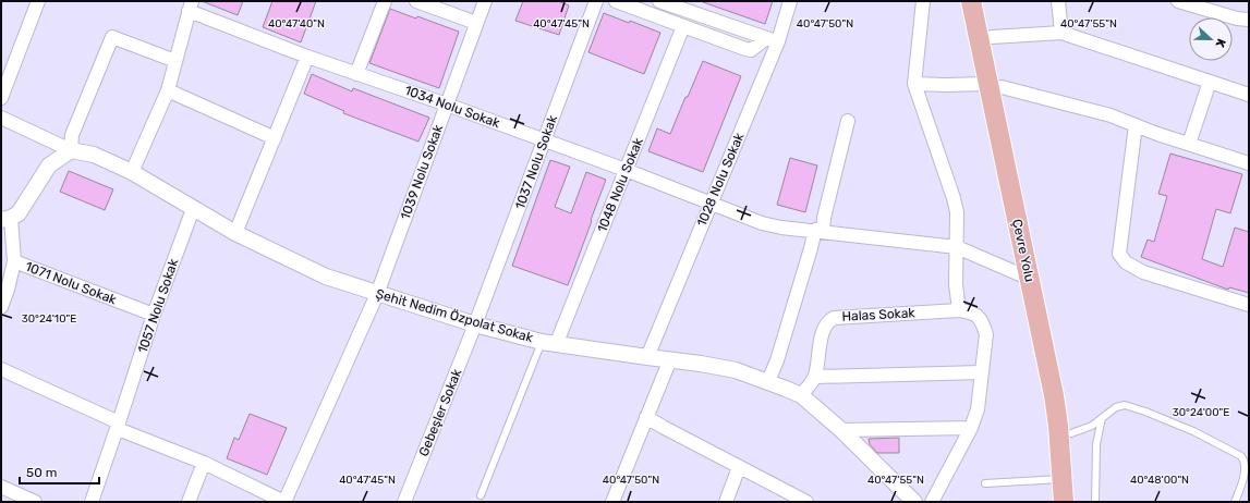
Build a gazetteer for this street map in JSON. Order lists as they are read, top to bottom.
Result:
{
  "streets": {
    "main road": ["Çevre Yolu"],
    "street": [
      "1034 Nolu Sokak",
      "1037 Nolu Sokak",
      "1039 Nolu Sokak",
      "1028 Nolu Sokak",
      "1048 Nolu Sokak",
      "1071 Nolu Sokak",
      "1057 Nolu Sokak",
      "Halas Sokak",
      "Şehit Nedim Özpolat Sokak",
      "Gebeşler Sokak"
    ]
  },
  "crossings": [
    ["1034 Nolu Sokak", "1037 Nolu Sokak"],
    ["1034 Nolu Sokak", "1039 Nolu Sokak"],
    ["1034 Nolu Sokak", "1028 Nolu Sokak"],
    ["1034 Nolu Sokak", "1048 Nolu Sokak"],
    ["1034 Nolu Sokak", "Çevre Yolu"],
    ["1037 Nolu Sokak", "Şehit Nedim Özpolat Sokak"],
    ["1037 Nolu Sokak", "Gebeşler Sokak"],
    ["1039 Nolu Sokak", "Şehit Nedim Özpolat Sokak"],
    ["1028 Nolu Sokak", "Şehit Nedim Özpolat Sokak"],
    ["1048 Nolu Sokak", "Şehit Nedim Özpolat Sokak"],
    ["1071 Nolu Sokak", "1057 Nolu Sokak"],
    ["1057 Nolu Sokak", "Şehit Nedim Özpolat Sokak"],
    ["Halas Sokak", "Şehit Nedim Özpolat Sokak"],
    ["Şehit Nedim Özpolat Sokak", "Gebeşler Sokak"]
  ],
  "scale_bar": "50 m",
  "north": "right",
  "coordinates": [
    "40°47'45\"N",
    "40°47'50\"N",
    "40°47'55\"N",
    "40°47'40\"N",
    "30°24'10\"E",
    "30°24'00\"E",
    "40°48'00\"N"
  ]
}
